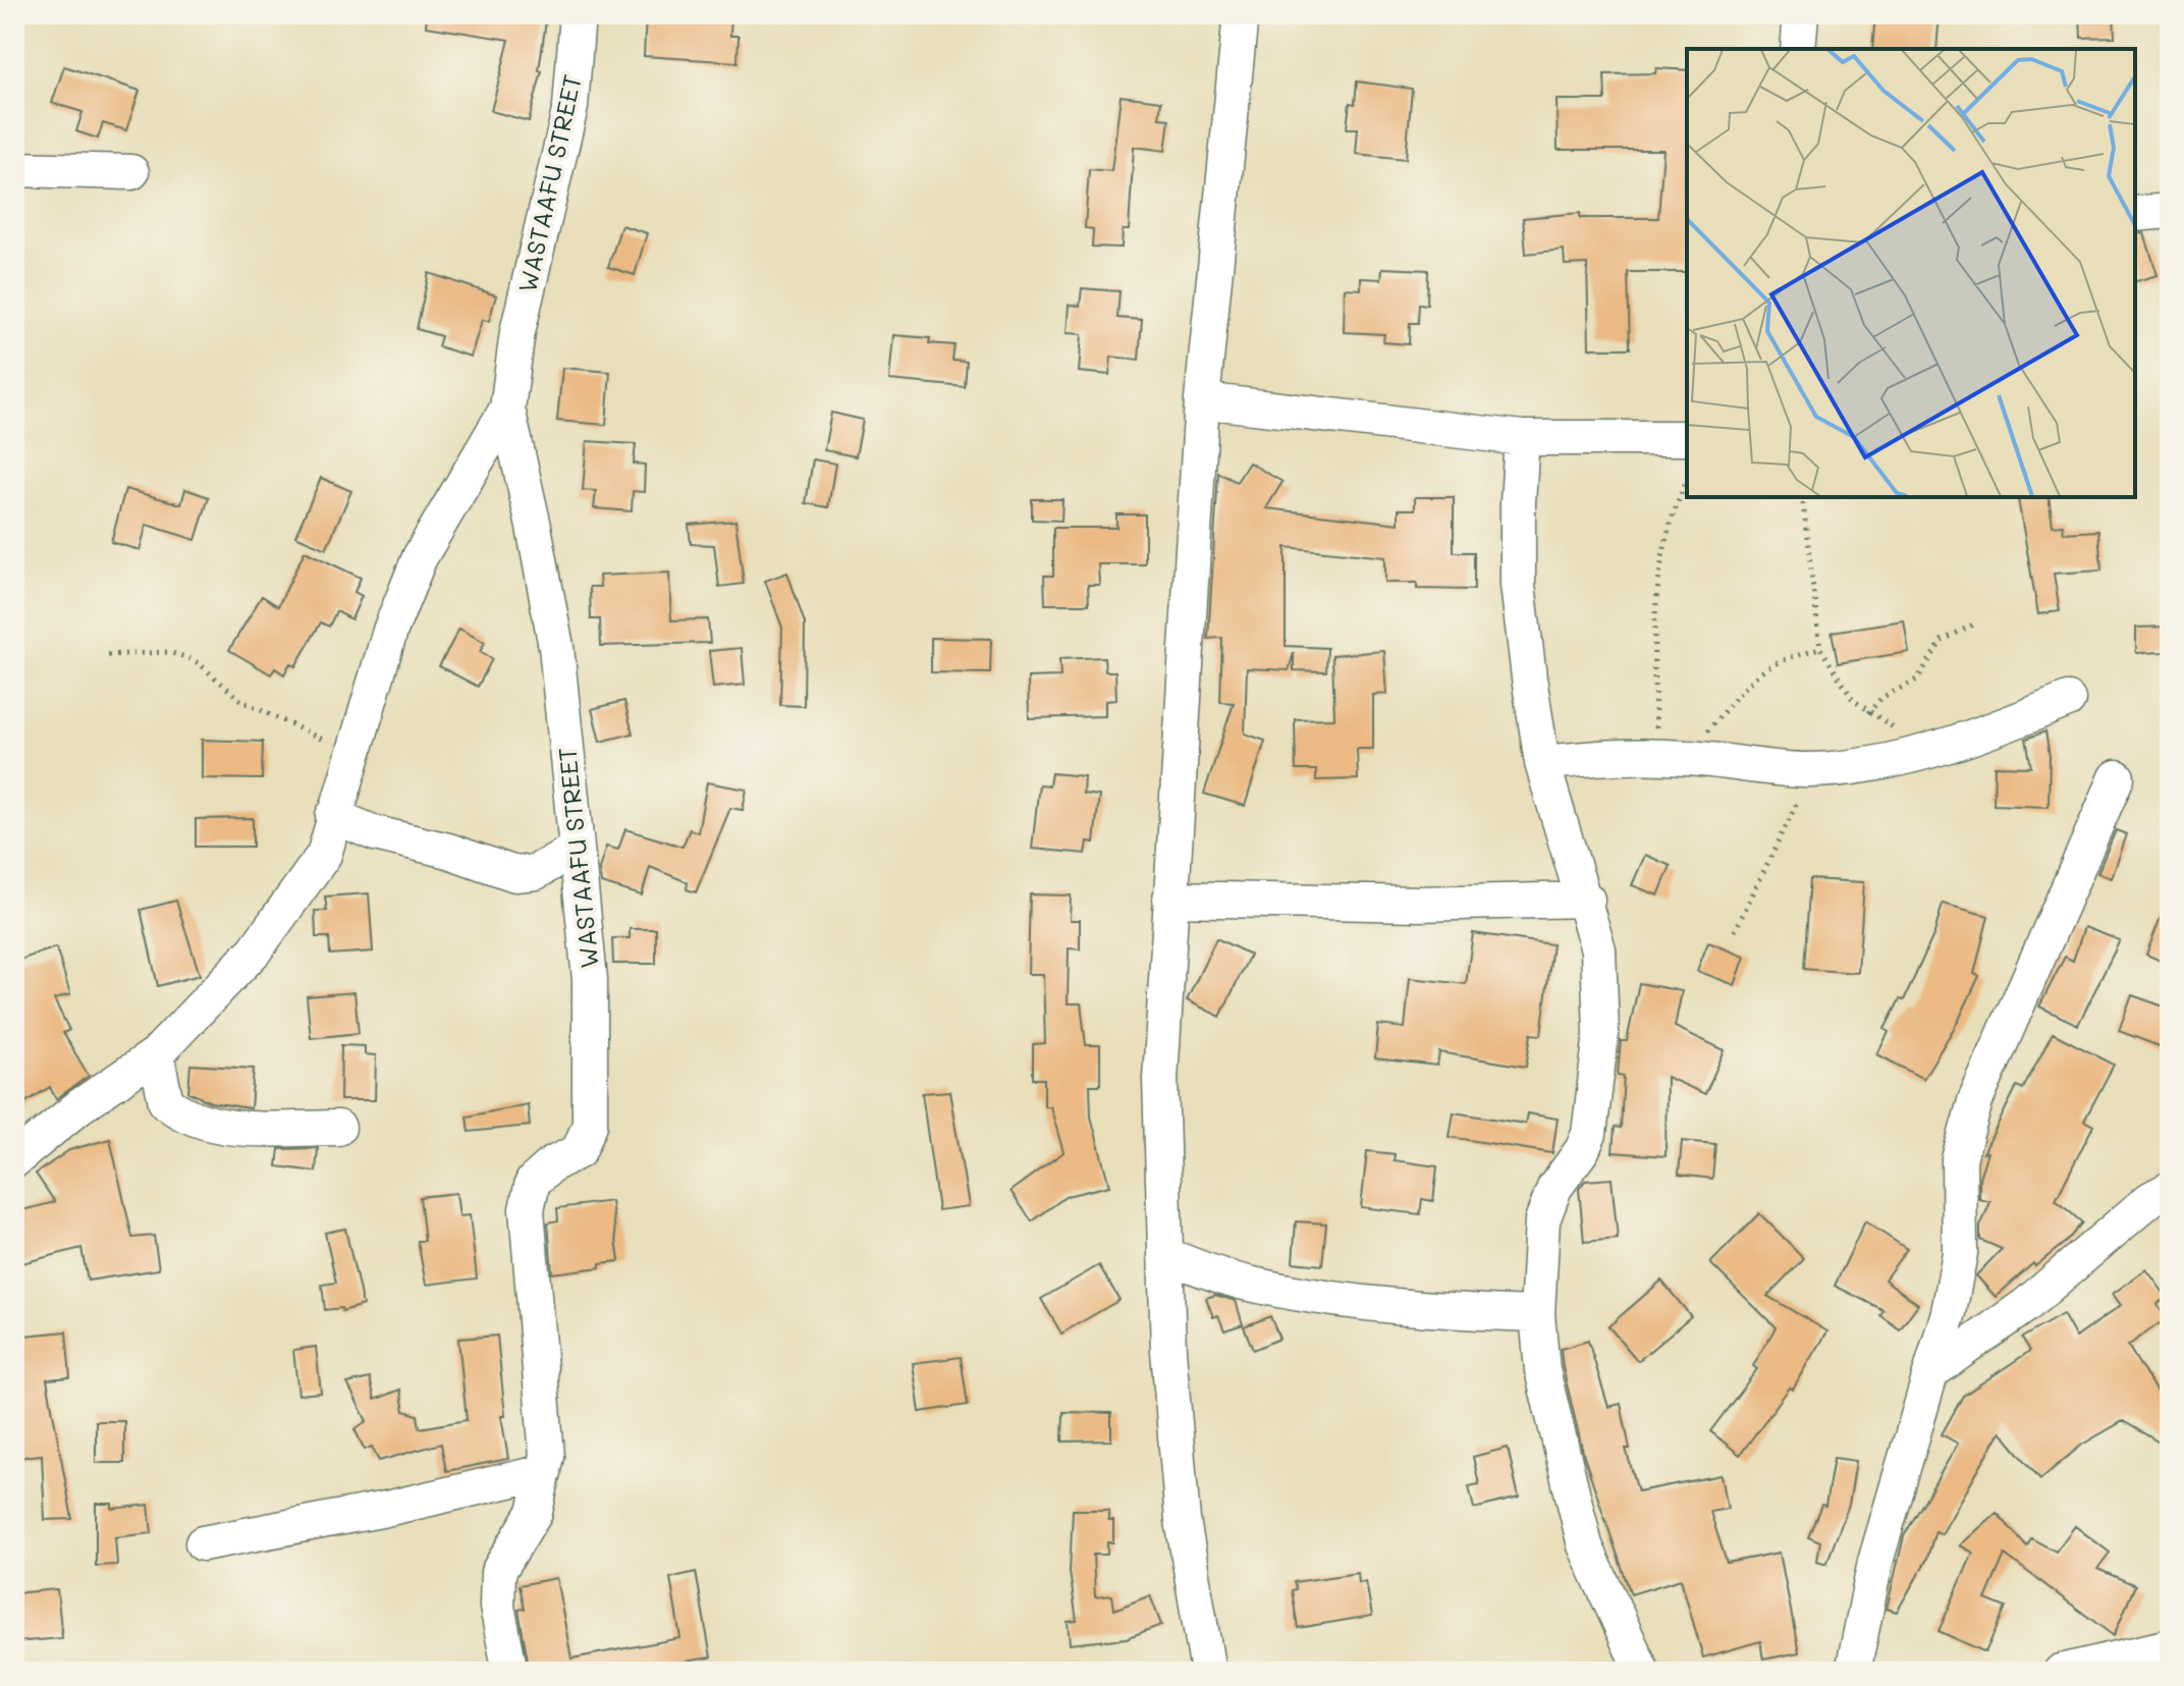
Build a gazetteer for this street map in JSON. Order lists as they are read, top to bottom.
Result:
{
  "streets": {
    "street": ["WASTAAFU STREET"]
  }
}
